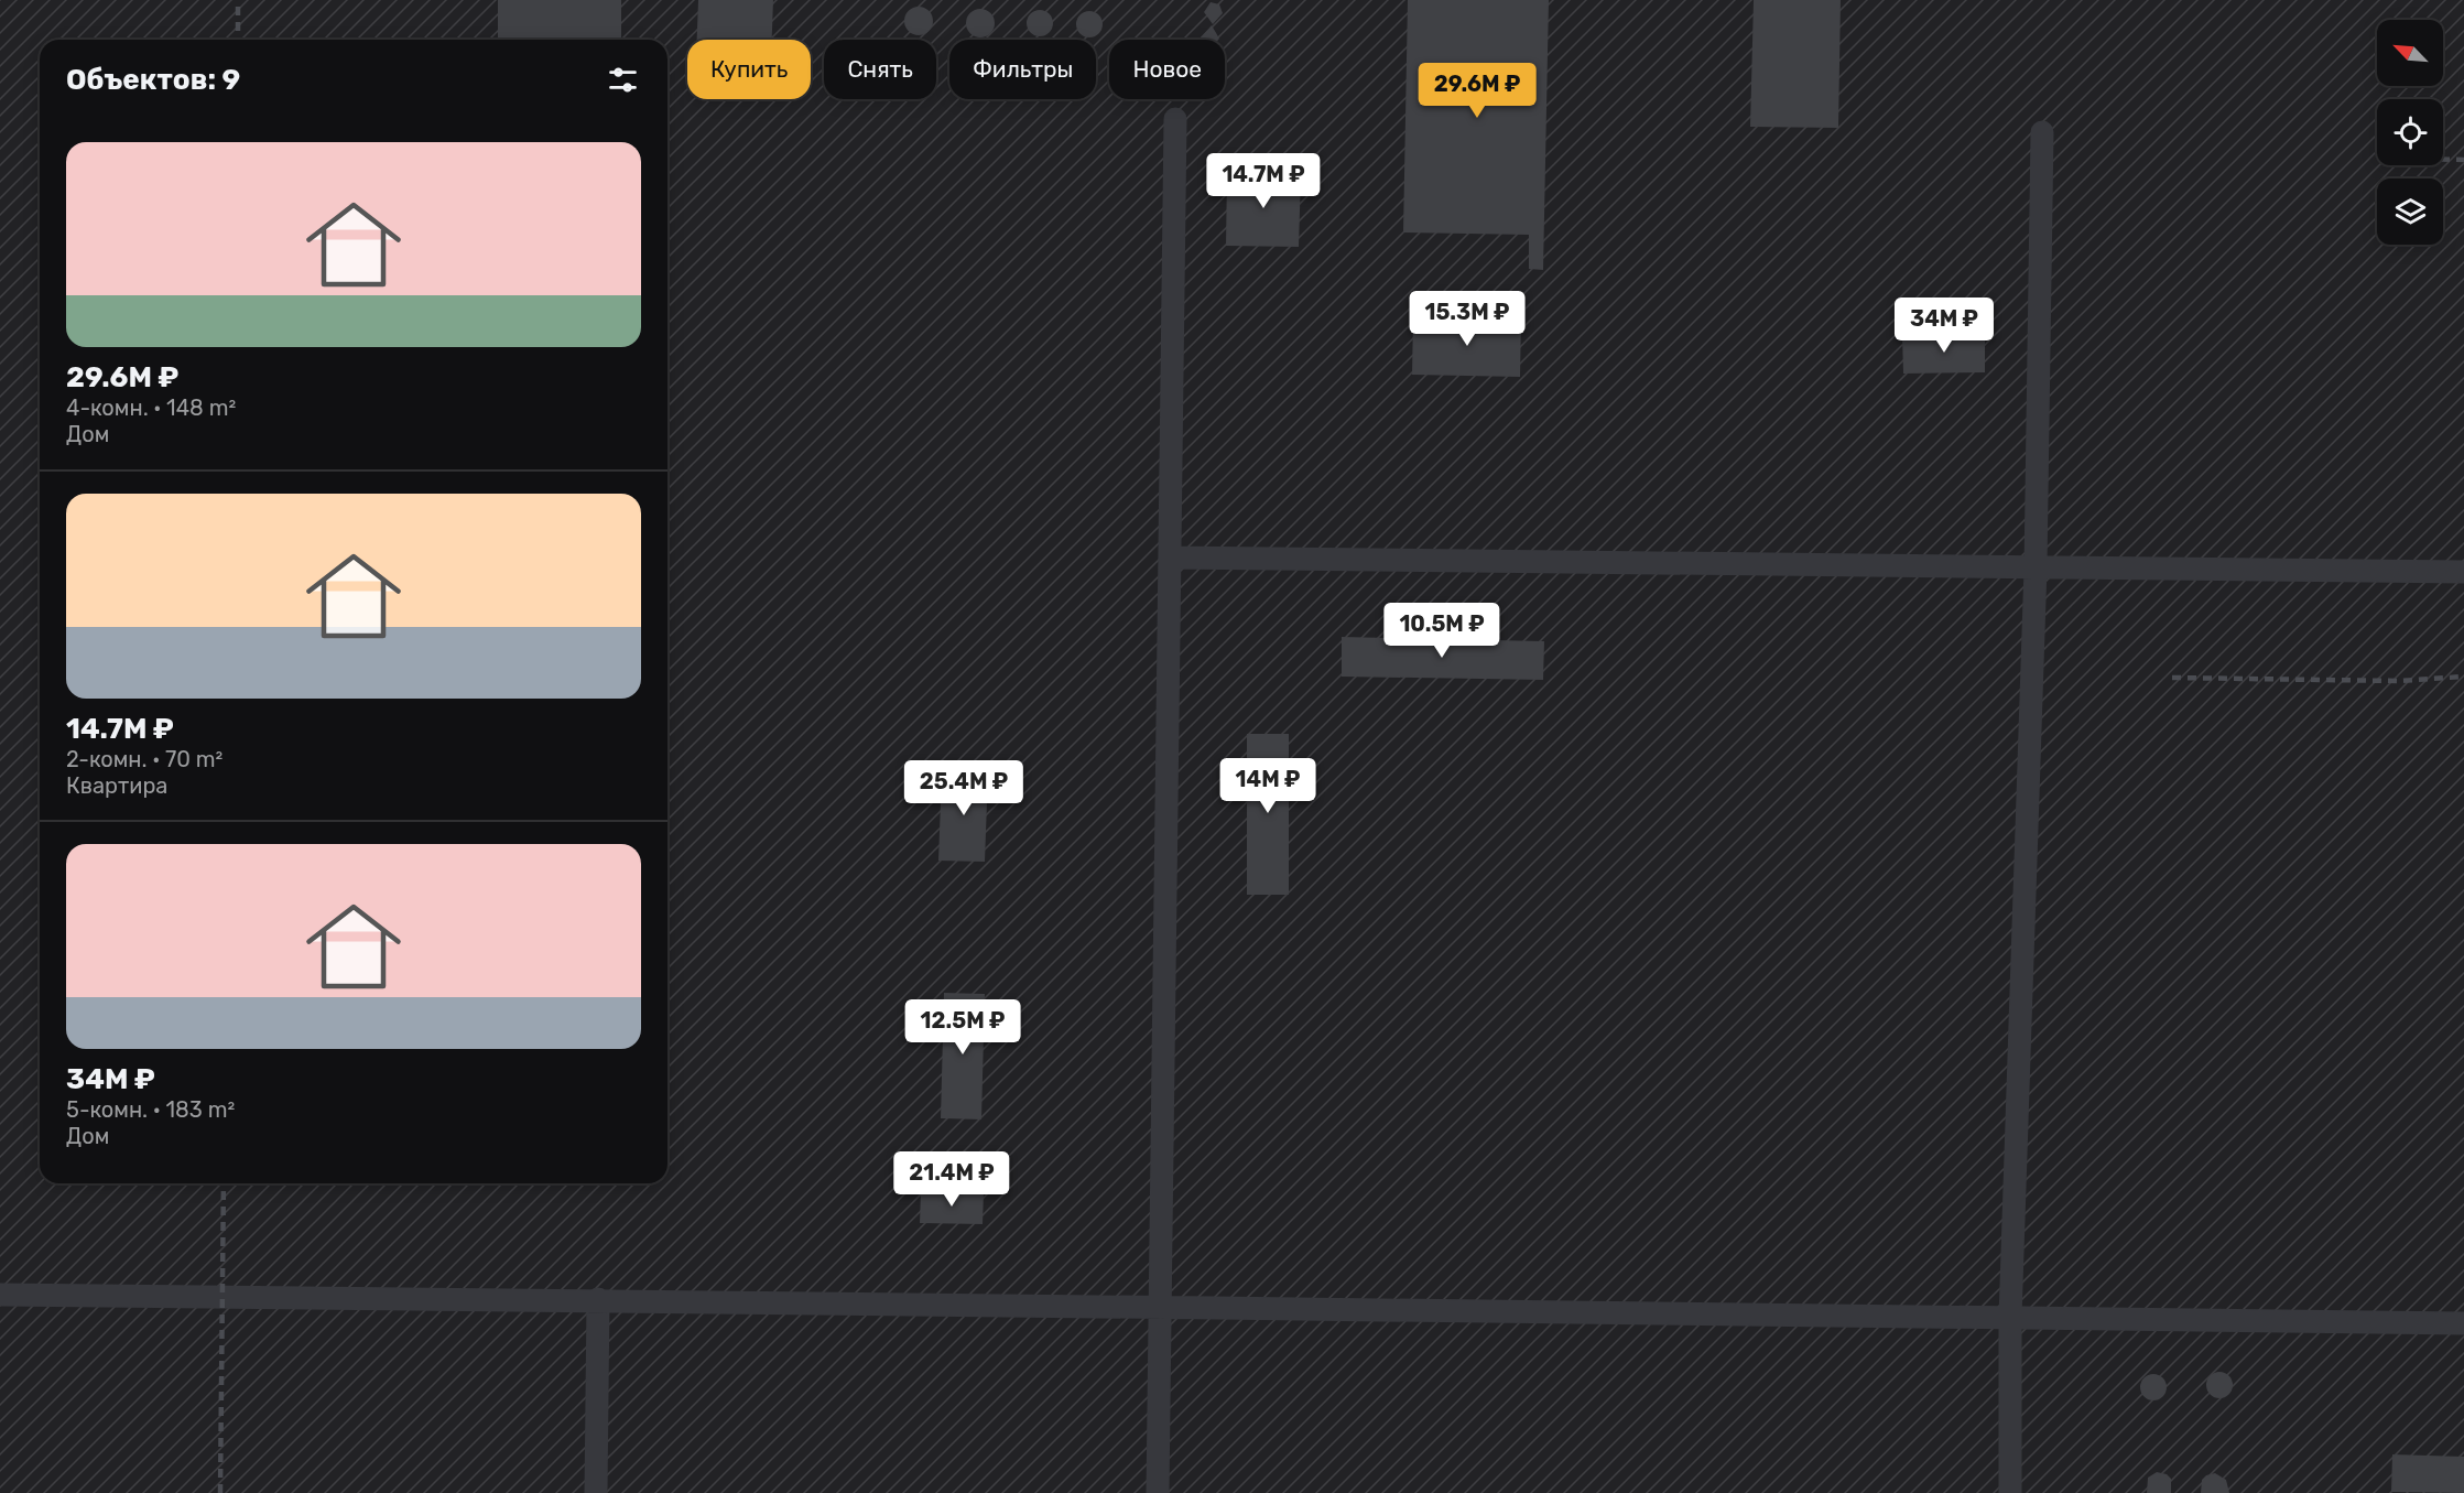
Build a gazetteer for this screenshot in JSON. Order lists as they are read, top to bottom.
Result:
{
  "north": "top left",
  "page": {
    "chip": [
      "Купить",
      "Снять",
      "Фильтры",
      "Новое"
    ],
    "heading": "Объектов: 9",
    "price": [
      "29.6M ₽",
      "14.7M ₽",
      "15.3M ₽",
      "34M ₽",
      "10.5M ₽",
      "14M ₽",
      "25.4M ₽",
      "12.5M ₽",
      "21.4M ₽"
    ],
    "list": [
      {
        "name": "29.6M ₽",
        "note": "4-комн. · 148 m² · Дом"
      },
      {
        "name": "14.7M ₽",
        "note": "2-комн. · 70 m² · Квартира"
      },
      {
        "name": "34M ₽",
        "note": "5-комн. · 183 m² · Дом"
      }
    ]
  }
}
